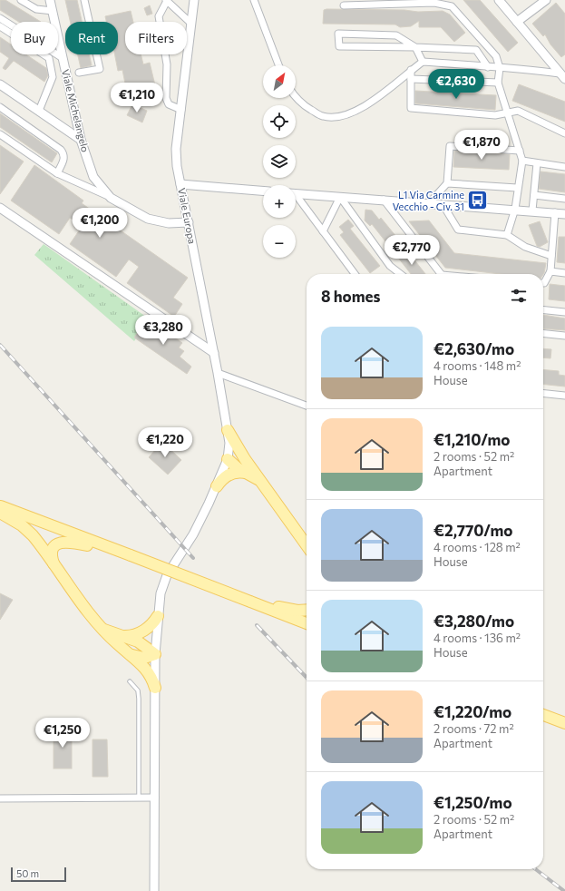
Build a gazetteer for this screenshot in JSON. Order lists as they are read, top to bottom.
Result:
{
  "streets": {
    "street": ["Viale Michelangelo", "Viale Europa"]
  },
  "crossings": [
    ["Viale Michelangelo", "Viale Europa"]
  ],
  "places": {
    "bus stop": ["L1 Via Carmine Vecchio - Civ. 31"]
  },
  "scale_bar": "50 m",
  "north": "top right",
  "page": {
    "chip": ["Buy", "Rent", "Filters"],
    "map_buttons": ["+", "−"],
    "price": [
      "€2,630",
      "€1,210",
      "€1,870",
      "€1,200",
      "€2,770",
      "€3,280",
      "€1,220",
      "€1,250"
    ],
    "heading": "8 homes",
    "list": [
      {
        "name": "€2,630/mo",
        "note": "4 rooms · 148 m² · House"
      },
      {
        "name": "€1,210/mo",
        "note": "2 rooms · 52 m² · Apartment"
      },
      {
        "name": "€2,770/mo",
        "note": "4 rooms · 128 m² · House"
      },
      {
        "name": "€3,280/mo",
        "note": "4 rooms · 136 m² · House"
      },
      {
        "name": "€1,220/mo",
        "note": "2 rooms · 72 m² · Apartment"
      },
      {
        "name": "€1,250/mo",
        "note": "2 rooms · 52 m² · Apartment"
      }
    ],
    "scale": "50 m"
  }
}
